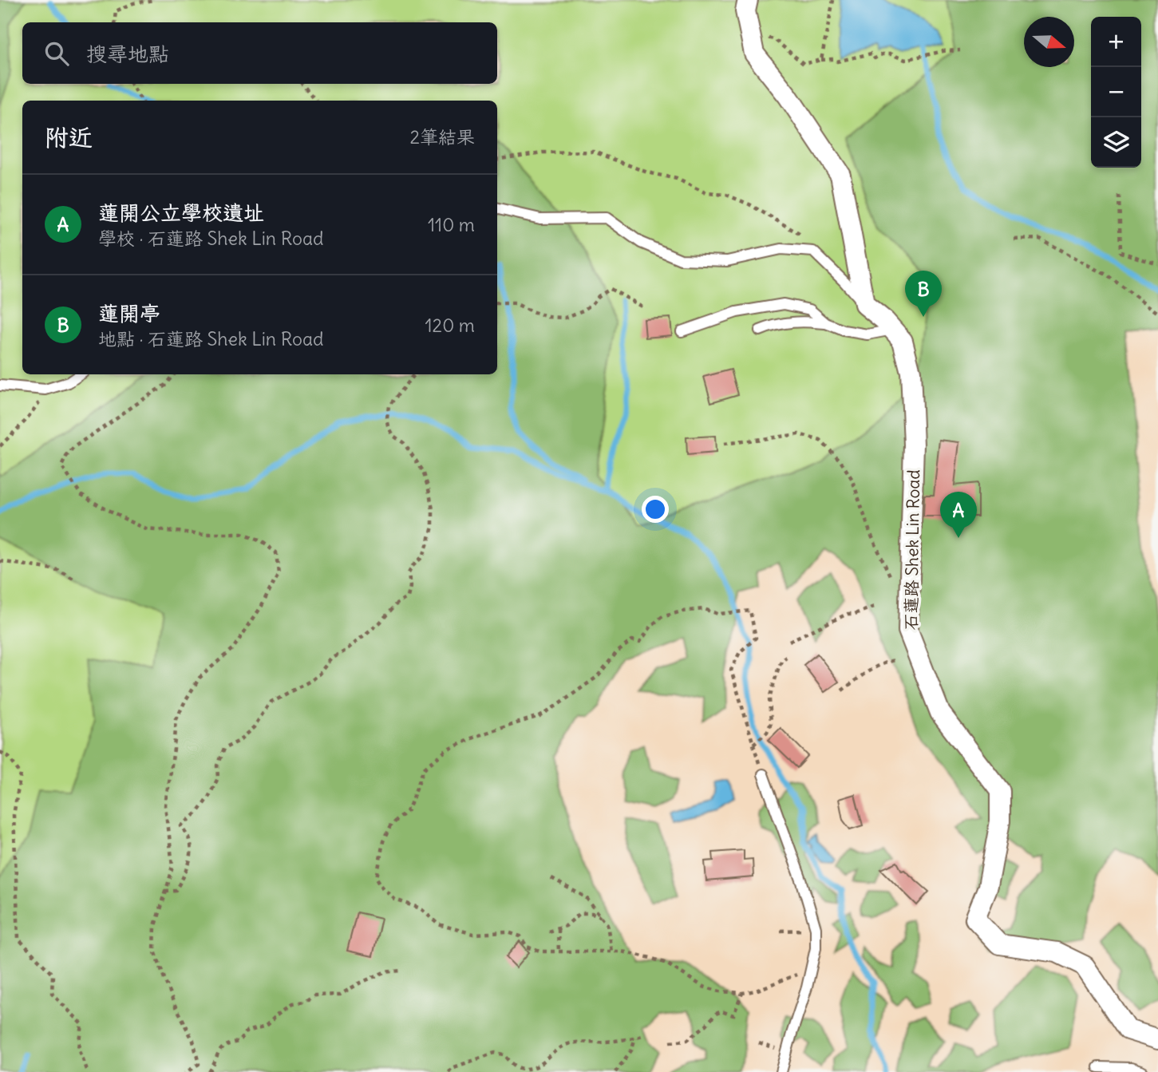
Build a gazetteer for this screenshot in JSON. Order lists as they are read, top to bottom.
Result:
{
  "streets": {
    "street": ["石蓮路 Shek Lin Road"]
  },
  "north": "right",
  "page": {
    "map_buttons": ["+", "−"],
    "search": "搜尋地點",
    "heading": ["附近", "2筆結果"],
    "list": [
      {
        "mark": "A",
        "name": "蓮開公立學校遺址",
        "note": "學校 · 石蓮路 Shek Lin Road",
        "value": "110 m"
      },
      {
        "mark": "B",
        "name": "蓮開亭",
        "note": "地點 · 石蓮路 Shek Lin Road",
        "value": "120 m"
      }
    ],
    "pins": ["B", "A"]
  }
}
